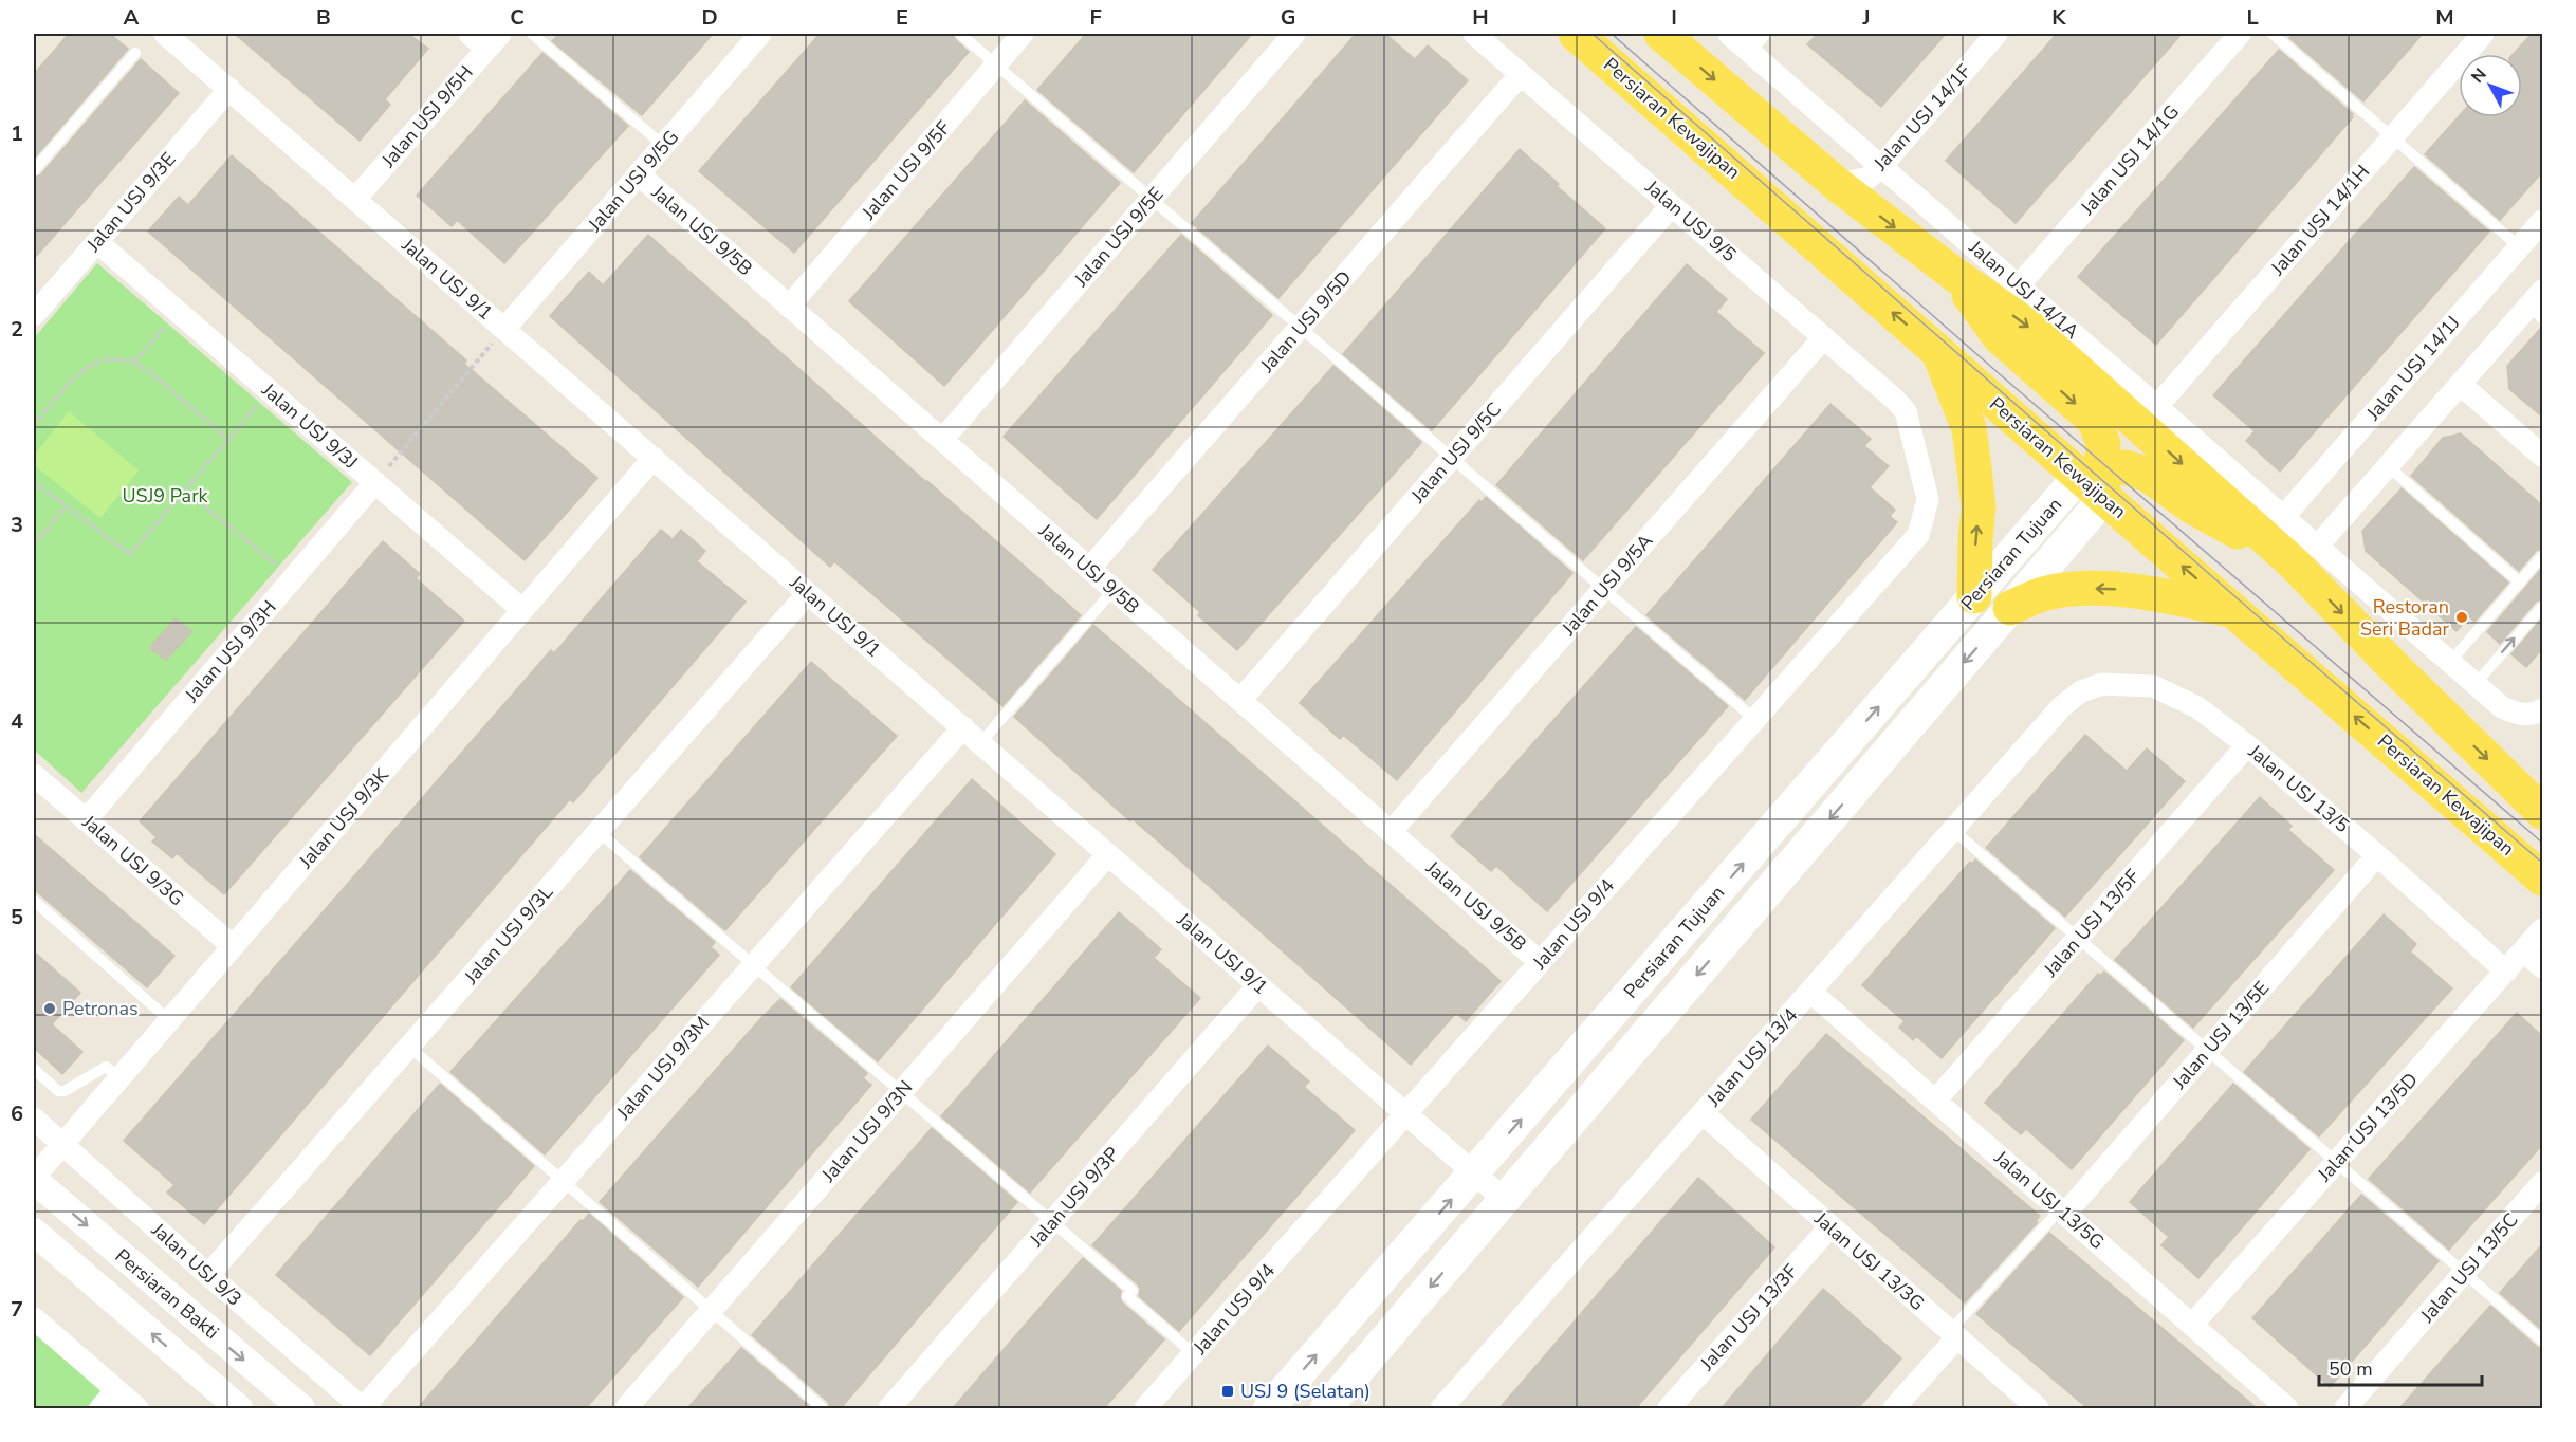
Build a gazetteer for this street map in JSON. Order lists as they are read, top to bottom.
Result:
{
  "streets": {
    "main road": ["Persiaran Kewajipan", "Persiaran Tujuan"],
    "street": [
      "Jalan USJ 9/5H",
      "Jalan USJ 14/1F",
      "Jalan USJ 14/1G",
      "Jalan USJ 9/5F",
      "Jalan USJ 9/5G",
      "Jalan USJ 9/3E",
      "Jalan USJ 14/1H",
      "Jalan USJ 9/5",
      "Jalan USJ 9/5B",
      "Jalan USJ 9/5E",
      "Jalan USJ 9/1",
      "Jalan USJ 14/1A",
      "Jalan USJ 9/5D",
      "Jalan USJ 14/1J",
      "Jalan USJ 9/3J",
      "Jalan USJ 9/5C",
      "Jalan USJ 9/5A",
      "Jalan USJ 9/3H",
      "Jalan USJ 13/5",
      "Jalan USJ 9/3K",
      "Jalan USJ 9/3G",
      "Jalan USJ 13/5F",
      "Jalan USJ 9/4",
      "Jalan USJ 9/3L",
      "Jalan USJ 13/5E",
      "Jalan USJ 13/4",
      "Jalan USJ 9/3M",
      "Jalan USJ 13/5D",
      "Jalan USJ 9/3N",
      "Jalan USJ 9/3P",
      "Jalan USJ 13/5G",
      "Jalan USJ 13/3G",
      "Jalan USJ 9/3",
      "Jalan USJ 13/5C",
      "Persiaran Bakti",
      "Jalan USJ 13/3F"
    ]
  },
  "crossings": [
    ["Jalan USJ 9/5H", "Jalan USJ 9/1"],
    ["Jalan USJ 14/1F", "Jalan USJ 14/1A"],
    ["Persiaran Kewajipan", "Persiaran Tujuan"],
    ["Jalan USJ 14/1G", "Jalan USJ 14/1A"],
    ["Jalan USJ 9/5F", "Jalan USJ 9/5B"],
    ["Jalan USJ 9/5G", "Jalan USJ 9/5B"],
    ["Jalan USJ 9/5G", "Jalan USJ 9/1"],
    ["Jalan USJ 9/3E", "Jalan USJ 9/1"],
    ["Jalan USJ 9/3E", "Jalan USJ 9/3J"],
    ["Jalan USJ 14/1H", "Jalan USJ 14/1A"],
    ["Jalan USJ 9/5", "Jalan USJ 9/5D"],
    ["Jalan USJ 9/5", "Jalan USJ 9/5C"],
    ["Jalan USJ 9/5", "Jalan USJ 9/5A"],
    ["Jalan USJ 9/5", "Jalan USJ 9/4"],
    ["Jalan USJ 9/5B", "Jalan USJ 9/5E"],
    ["Jalan USJ 9/5B", "Jalan USJ 9/5D"],
    ["Jalan USJ 9/5B", "Jalan USJ 9/5C"],
    ["Jalan USJ 9/5B", "Jalan USJ 9/5A"],
    ["Jalan USJ 9/5B", "Jalan USJ 9/4"],
    ["Jalan USJ 9/1", "Persiaran Tujuan"],
    ["Jalan USJ 9/1", "Jalan USJ 9/3K"],
    ["Jalan USJ 9/1", "Jalan USJ 9/4"],
    ["Jalan USJ 9/1", "Jalan USJ 9/3L"],
    ["Jalan USJ 9/1", "Jalan USJ 9/3M"],
    ["Jalan USJ 9/1", "Jalan USJ 9/3N"],
    ["Jalan USJ 9/1", "Jalan USJ 9/3P"],
    ["Jalan USJ 14/1A", "Jalan USJ 14/1J"],
    ["Jalan USJ 9/3J", "Jalan USJ 9/3H"],
    ["Jalan USJ 9/3J", "Jalan USJ 9/3K"],
    ["Jalan USJ 9/3H", "Jalan USJ 9/3G"],
    ["Jalan USJ 13/5", "Jalan USJ 13/5F"],
    ["Jalan USJ 13/5", "Jalan USJ 13/5E"],
    ["Jalan USJ 13/5", "Jalan USJ 13/4"],
    ["Jalan USJ 13/5", "Jalan USJ 13/5D"],
    ["Jalan USJ 9/3K", "Jalan USJ 9/3G"],
    ["Jalan USJ 9/3K", "Jalan USJ 9/3"],
    ["Jalan USJ 9/3K", "Persiaran Bakti"],
    ["Jalan USJ 13/5F", "Jalan USJ 13/5G"],
    ["Jalan USJ 9/3L", "Jalan USJ 9/3"],
    ["Jalan USJ 13/5E", "Jalan USJ 13/5G"],
    ["Jalan USJ 13/4", "Jalan USJ 13/5G"],
    ["Jalan USJ 13/4", "Jalan USJ 13/3G"],
    ["Jalan USJ 9/3M", "Jalan USJ 9/3"],
    ["Jalan USJ 13/5D", "Jalan USJ 13/5G"],
    ["Jalan USJ 13/3G", "Jalan USJ 13/3F"]
  ],
  "parks": ["USJ9 Park"],
  "places": {
    "other": ["Restoran Seri Badar", "Petronas"],
    "transit": ["USJ 9 (Selatan)"]
  },
  "scale_bar": "50 m",
  "north": "top left",
  "grid": {
    "columns": [
      "A",
      "B",
      "C",
      "D",
      "E",
      "F",
      "G",
      "H",
      "I",
      "J",
      "K",
      "L",
      "M"
    ],
    "rows": [
      "1",
      "2",
      "3",
      "4",
      "5",
      "6",
      "7"
    ]
  }
}
